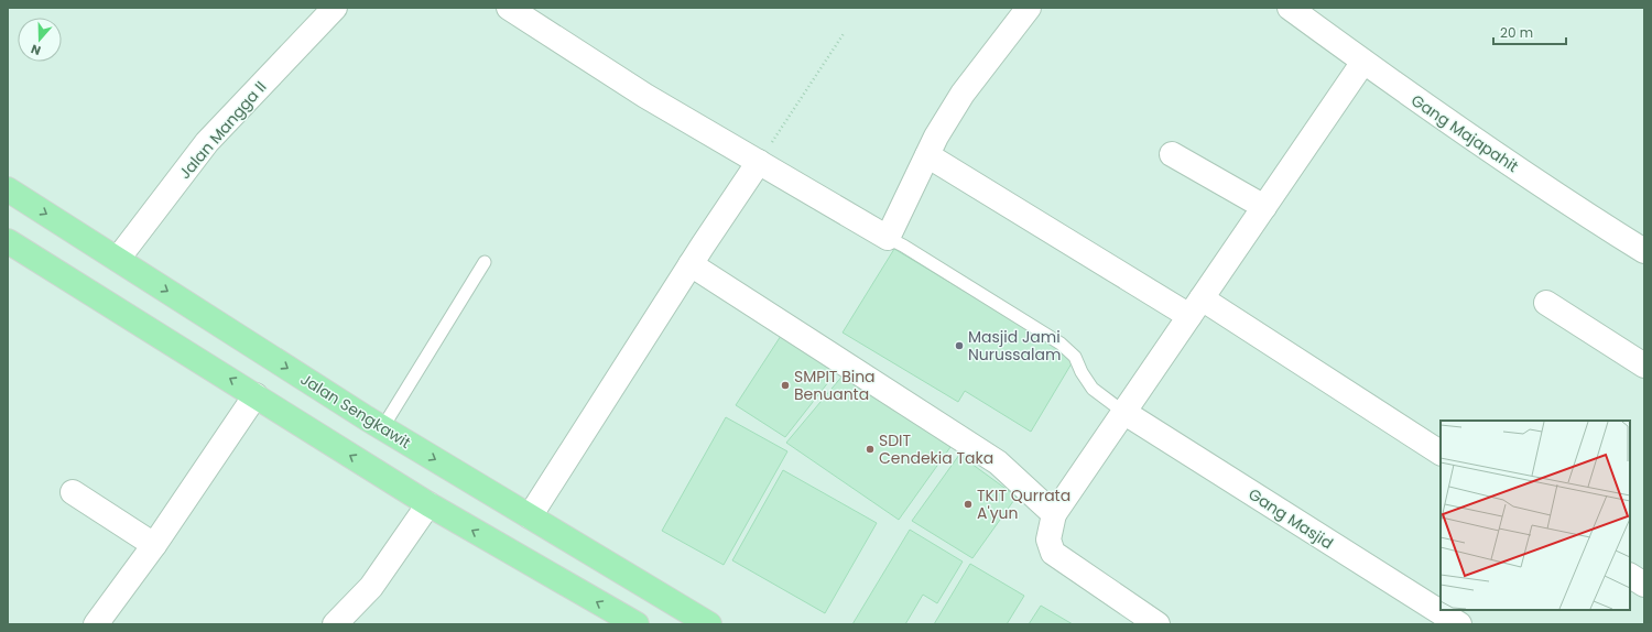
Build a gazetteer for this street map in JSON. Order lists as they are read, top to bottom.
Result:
{
  "streets": {
    "highway": ["Jalan Sengkawit"],
    "street": ["Jalan Mangga II", "Gang Majapahit", "Gang Masjid"]
  },
  "crossings": [
    ["Jalan Mangga II", "Jalan Sengkawit"]
  ],
  "places": [
    "Masjid Jami Nurussalam",
    "SMPIT Bina Benuanta",
    "SDIT Cendekia Taka",
    "TKIT Qurrata A'yun"
  ],
  "scale_bar": "20 m",
  "north": "bottom"
}
